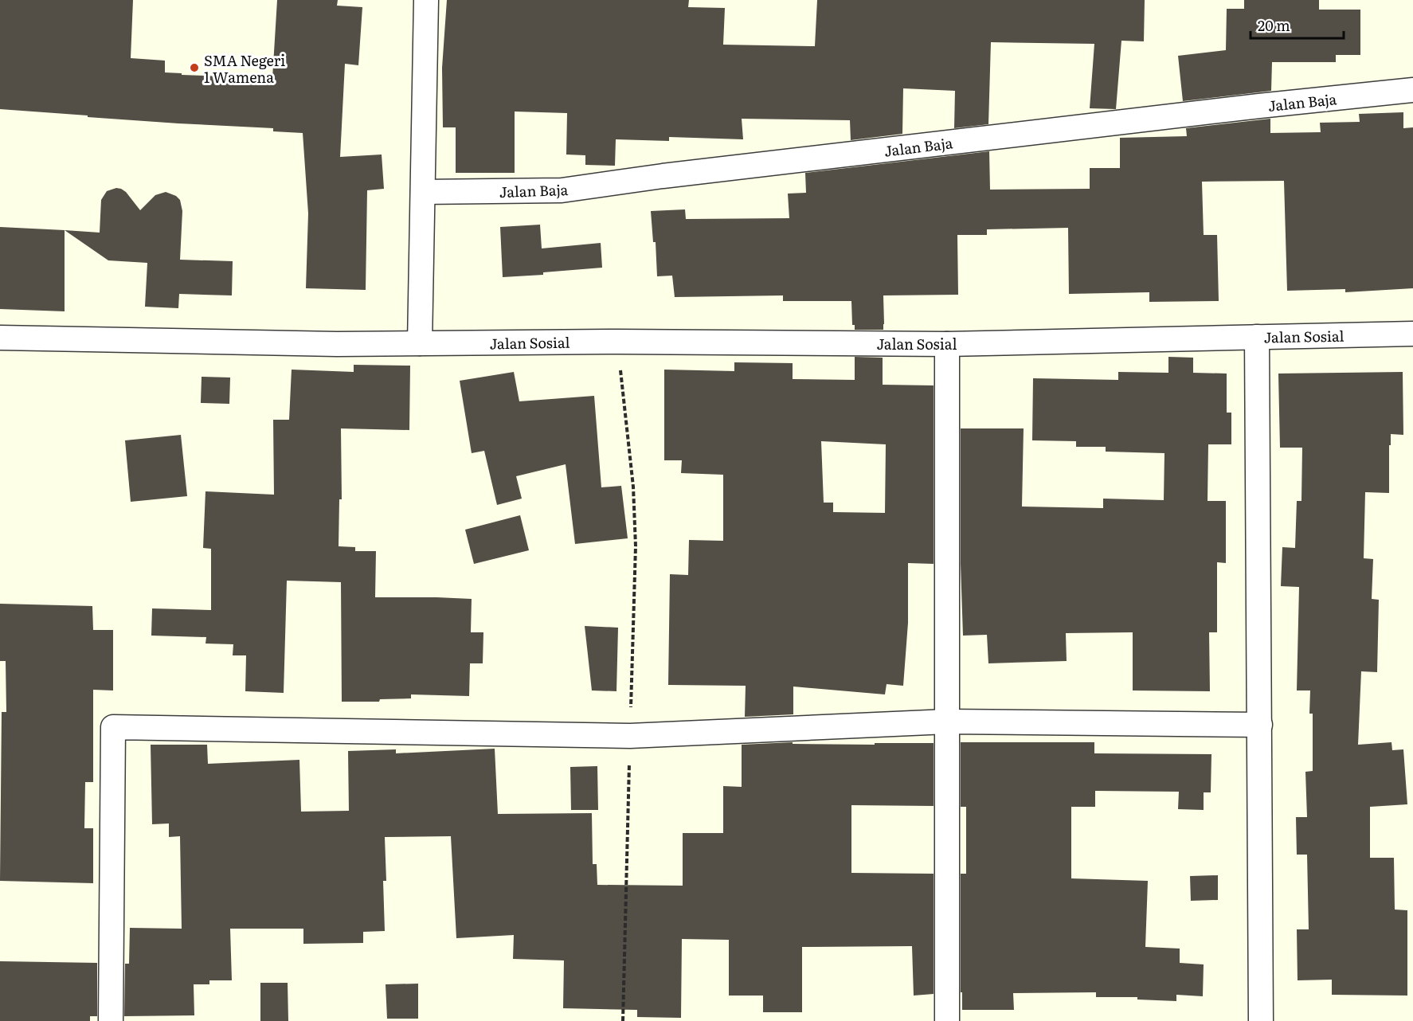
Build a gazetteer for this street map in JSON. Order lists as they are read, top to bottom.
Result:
{
  "streets": {
    "street": ["Jalan Baja", "Jalan Sosial"]
  },
  "places": ["SMA Negeri 1 Wamena"],
  "scale_bar": "20 m"
}
